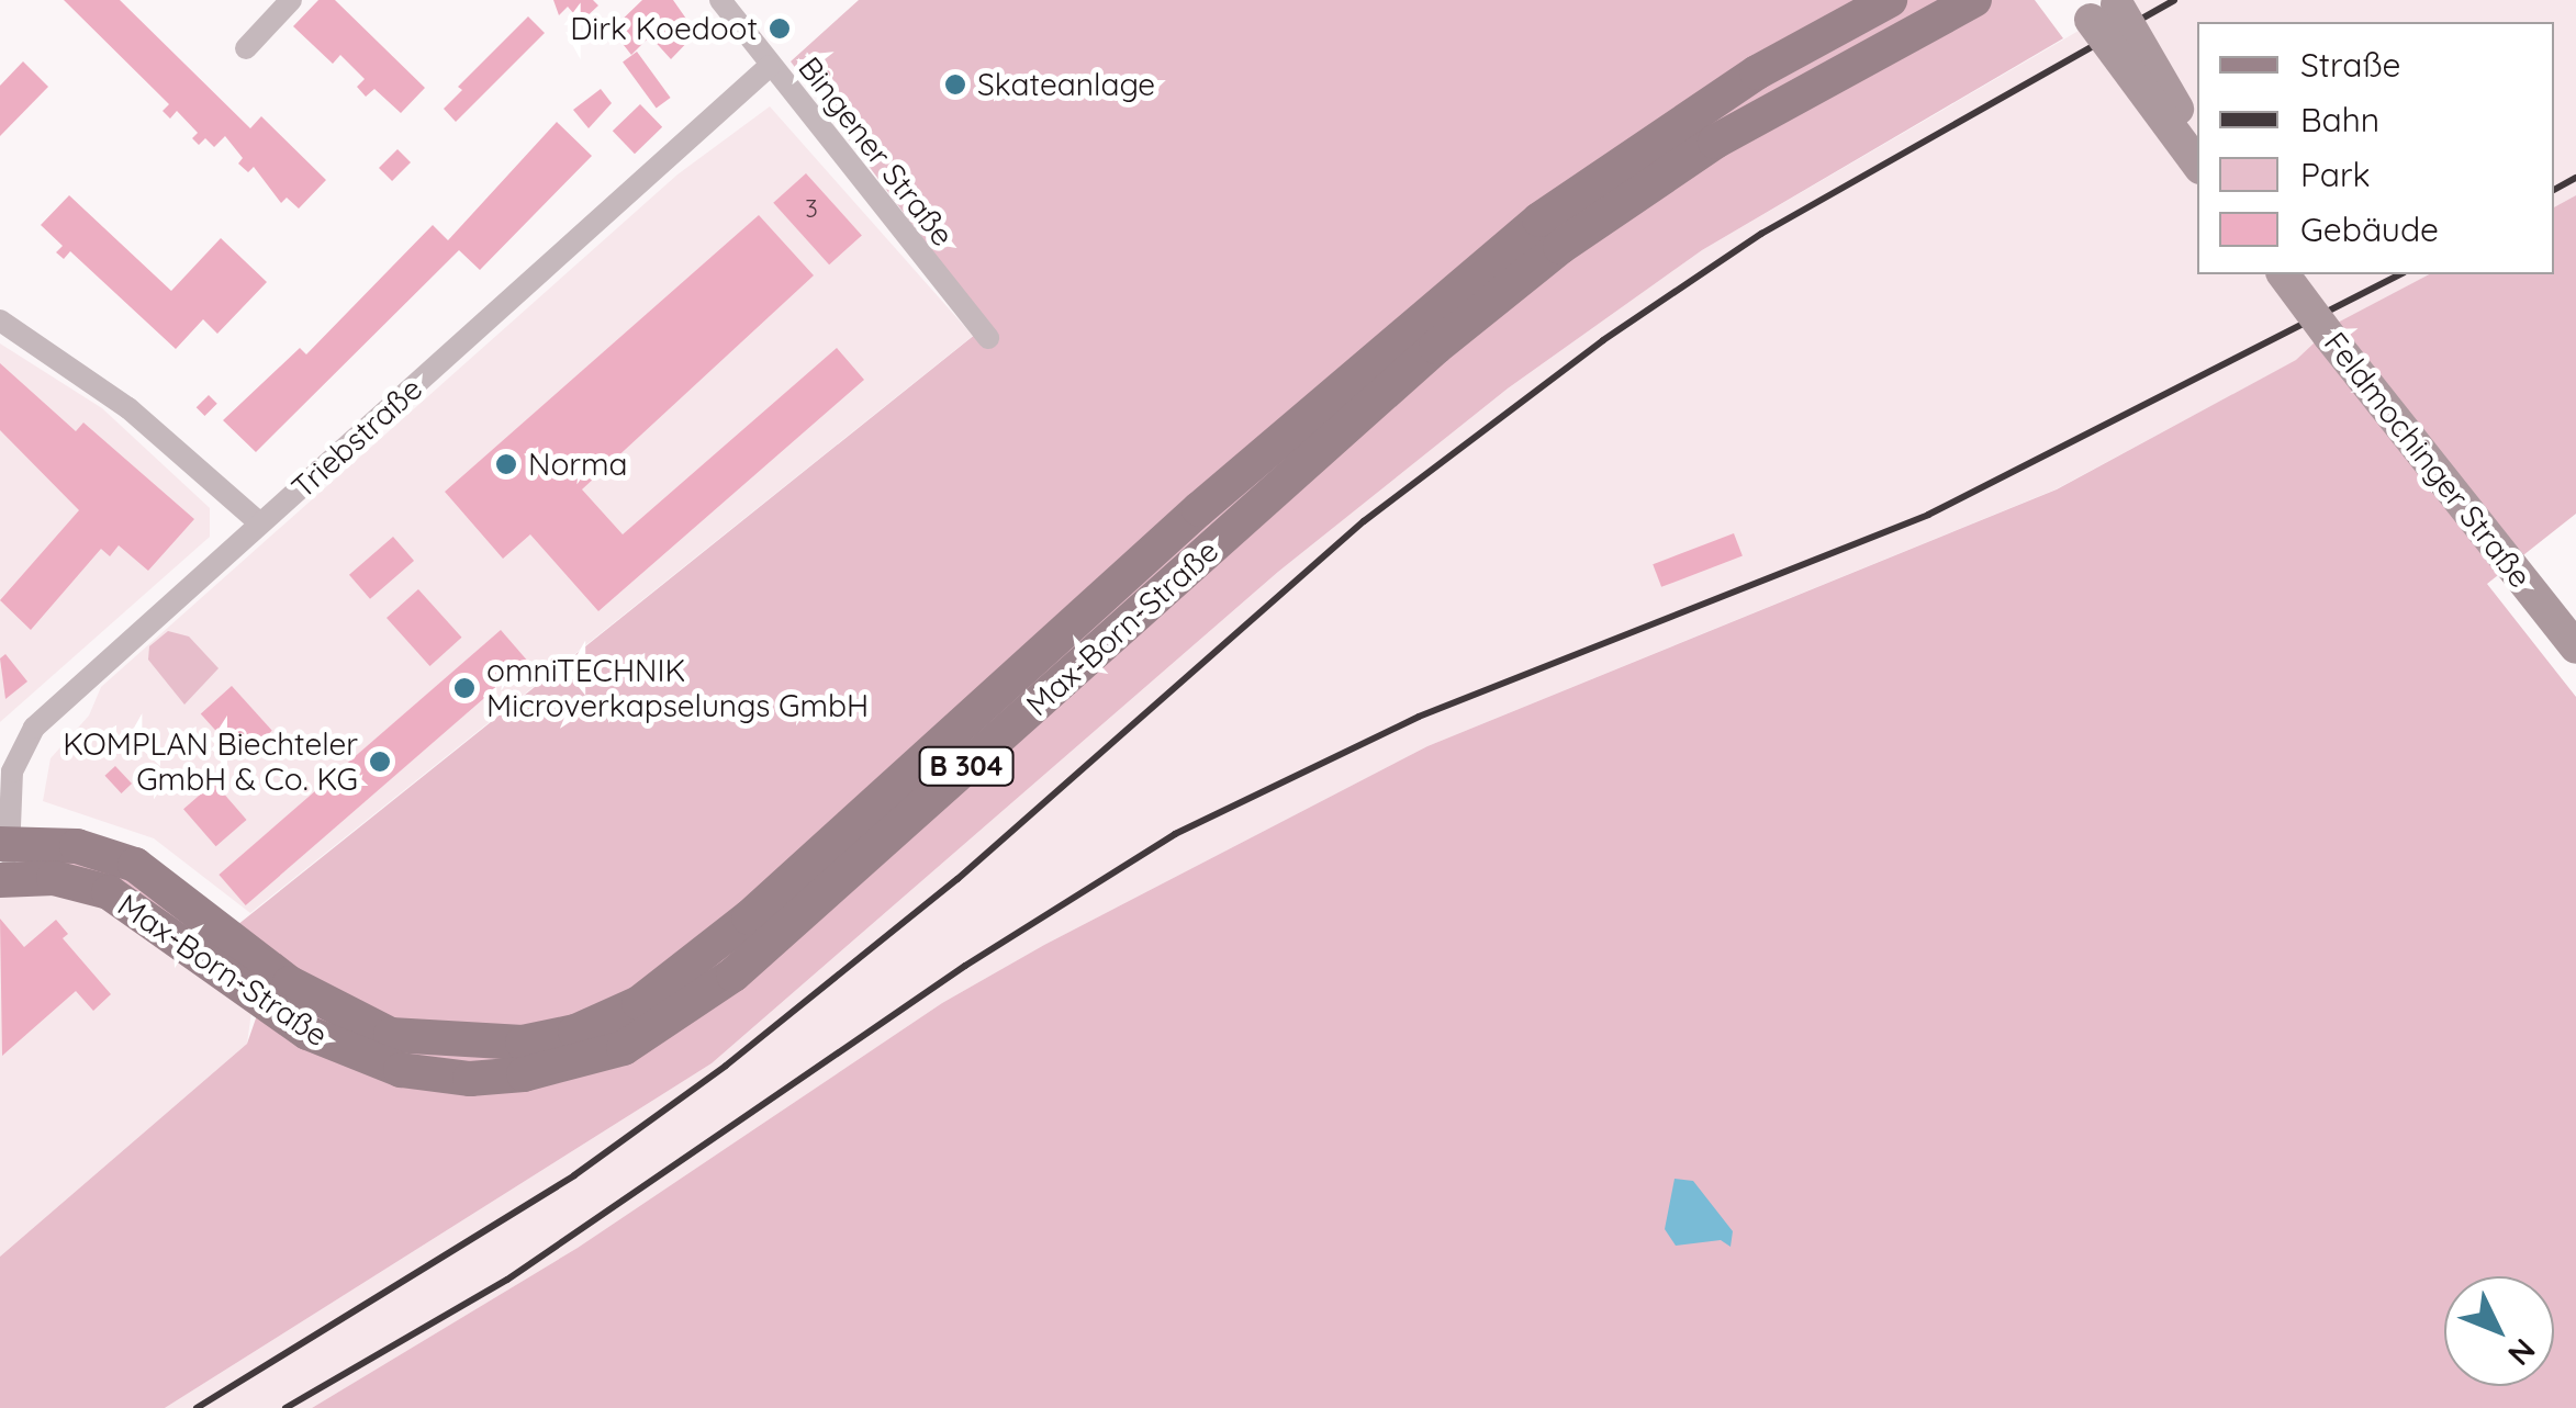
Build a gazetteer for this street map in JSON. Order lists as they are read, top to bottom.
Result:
{
  "streets": {
    "main road": ["Feldmochinger Straße", "Max-Born-Straße", "B 304"],
    "street": ["Bingener Straße", "Triebstraße"]
  },
  "crossings": [
    ["Bingener Straße", "Triebstraße"],
    ["Triebstraße", "Max-Born-Straße"]
  ],
  "places": [
    "Dirk Koedoot",
    "Skateanlage",
    "Norma",
    "omniTECHNIK Microverkapselungs GmbH",
    "KOMPLAN Biechteler GmbH & Co. KG"
  ],
  "house_numbers": ["3"],
  "legend": [
    "Straße",
    "Bahn",
    "Park",
    "Gebäude"
  ],
  "north": "bottom right"
}
